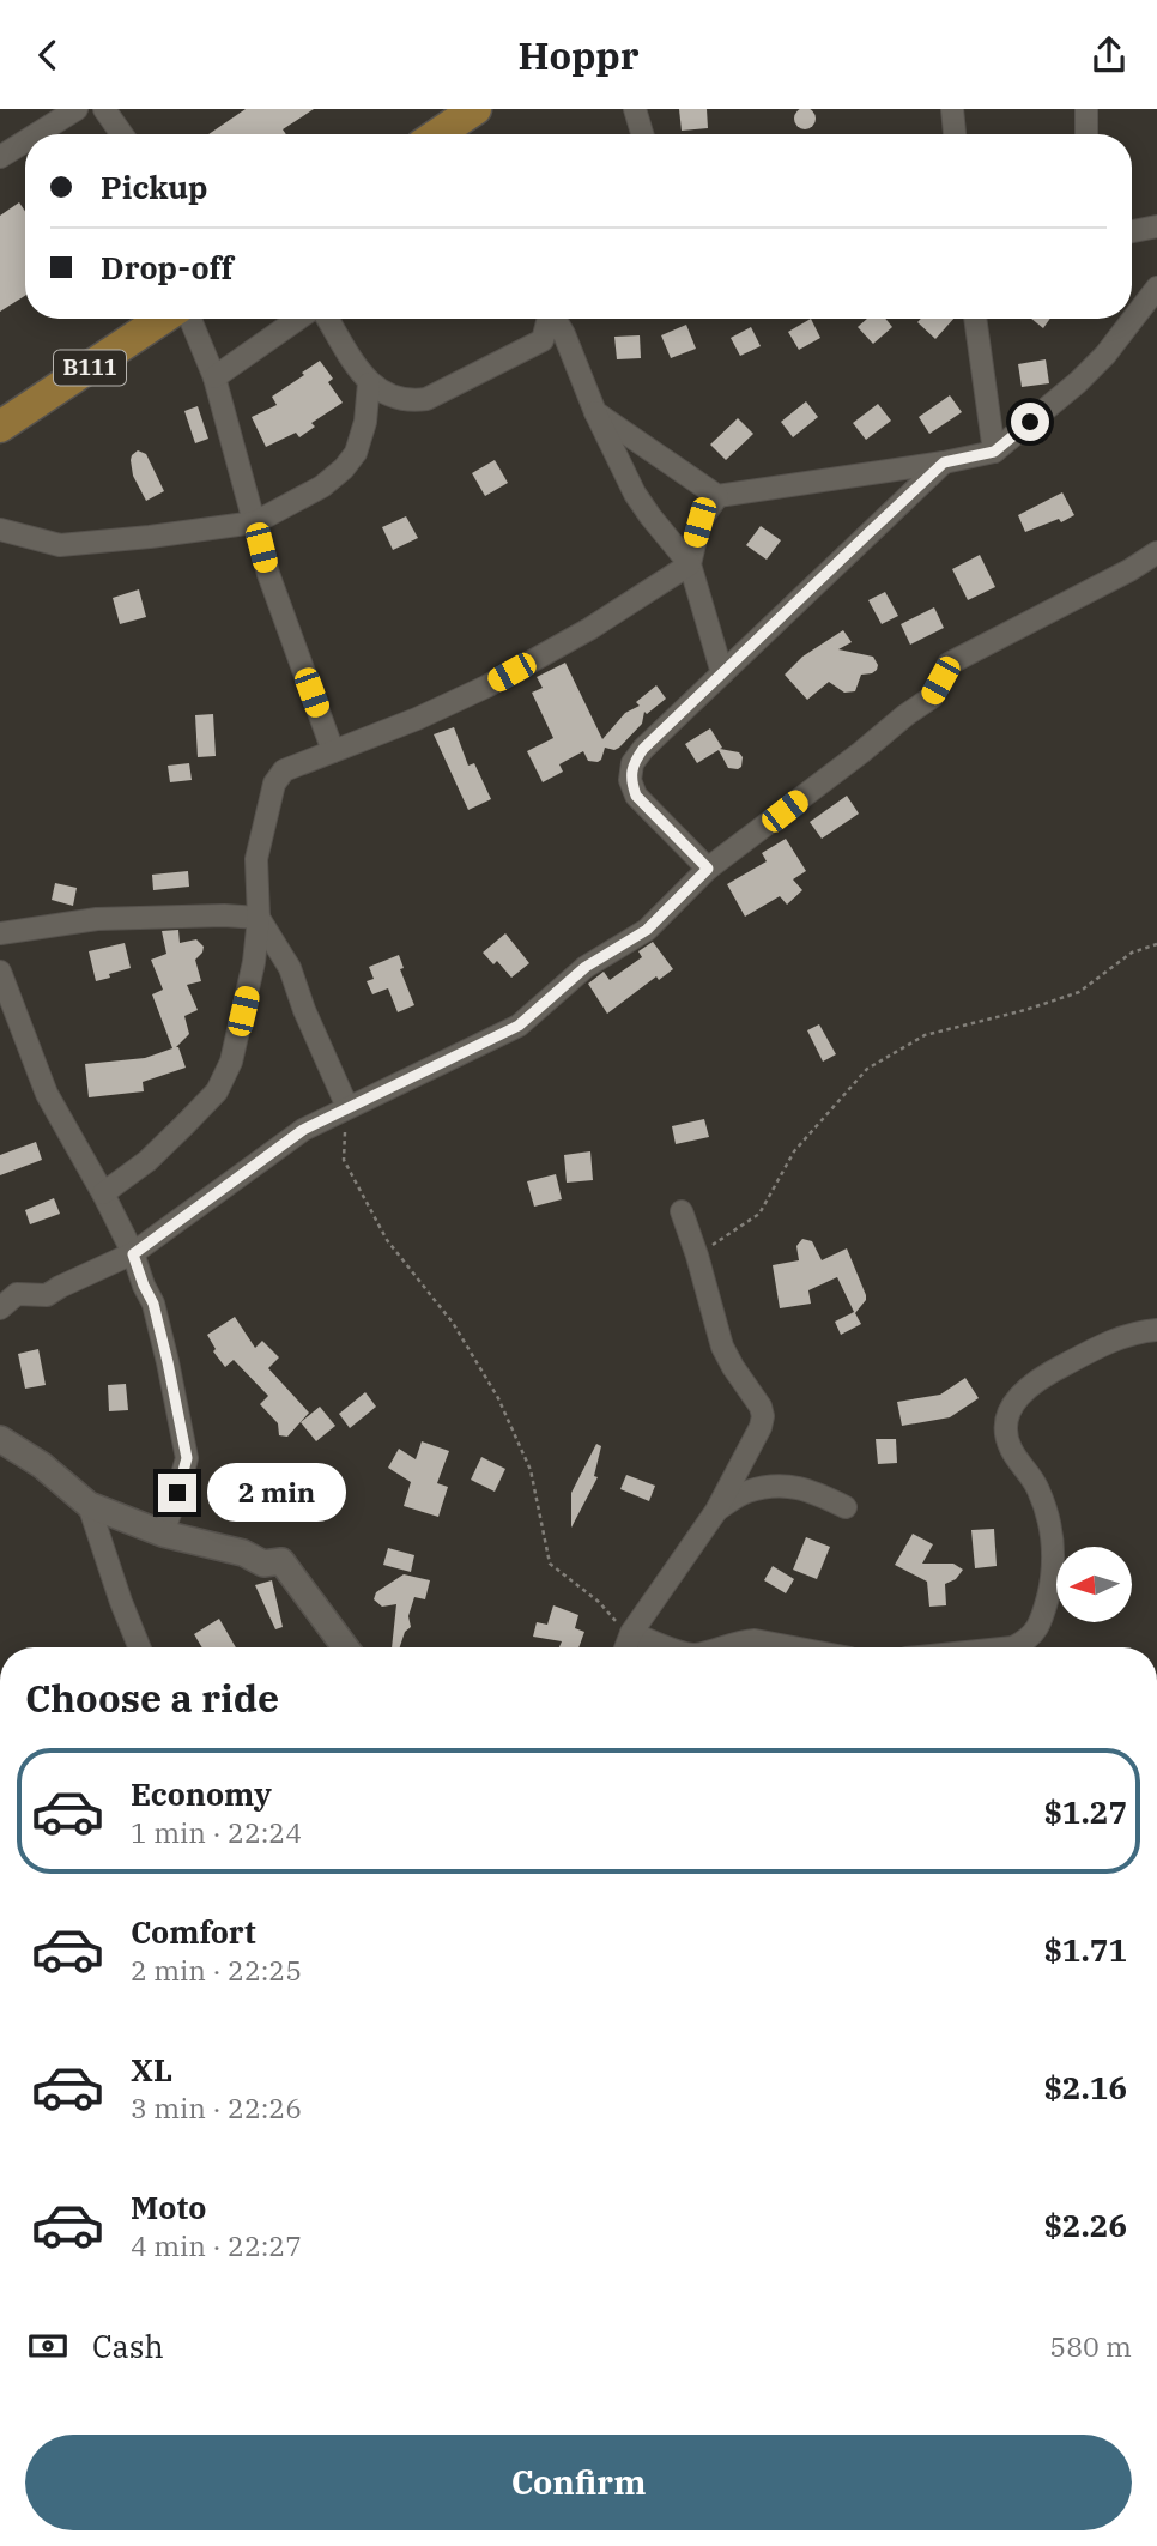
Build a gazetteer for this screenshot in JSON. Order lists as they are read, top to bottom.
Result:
{
  "streets": {
    "main road": ["B111"]
  },
  "north": "left",
  "page": {
    "header": "Hoppr",
    "banner": ["Pickup", "Drop-off"],
    "bubble": "2 min",
    "heading": "Choose a ride",
    "list": [
      {
        "name": "Economy",
        "note": "1 min · 22:24",
        "value": "$1.27"
      },
      {
        "name": "Comfort",
        "note": "2 min · 22:25",
        "value": "$1.71"
      },
      {
        "name": "XL",
        "note": "3 min · 22:26",
        "value": "$2.16"
      },
      {
        "name": "Moto",
        "note": "4 min · 22:27",
        "value": "$2.26"
      }
    ],
    "pay": ["Cash", "580 m"],
    "buttons": "Confirm"
  }
}
